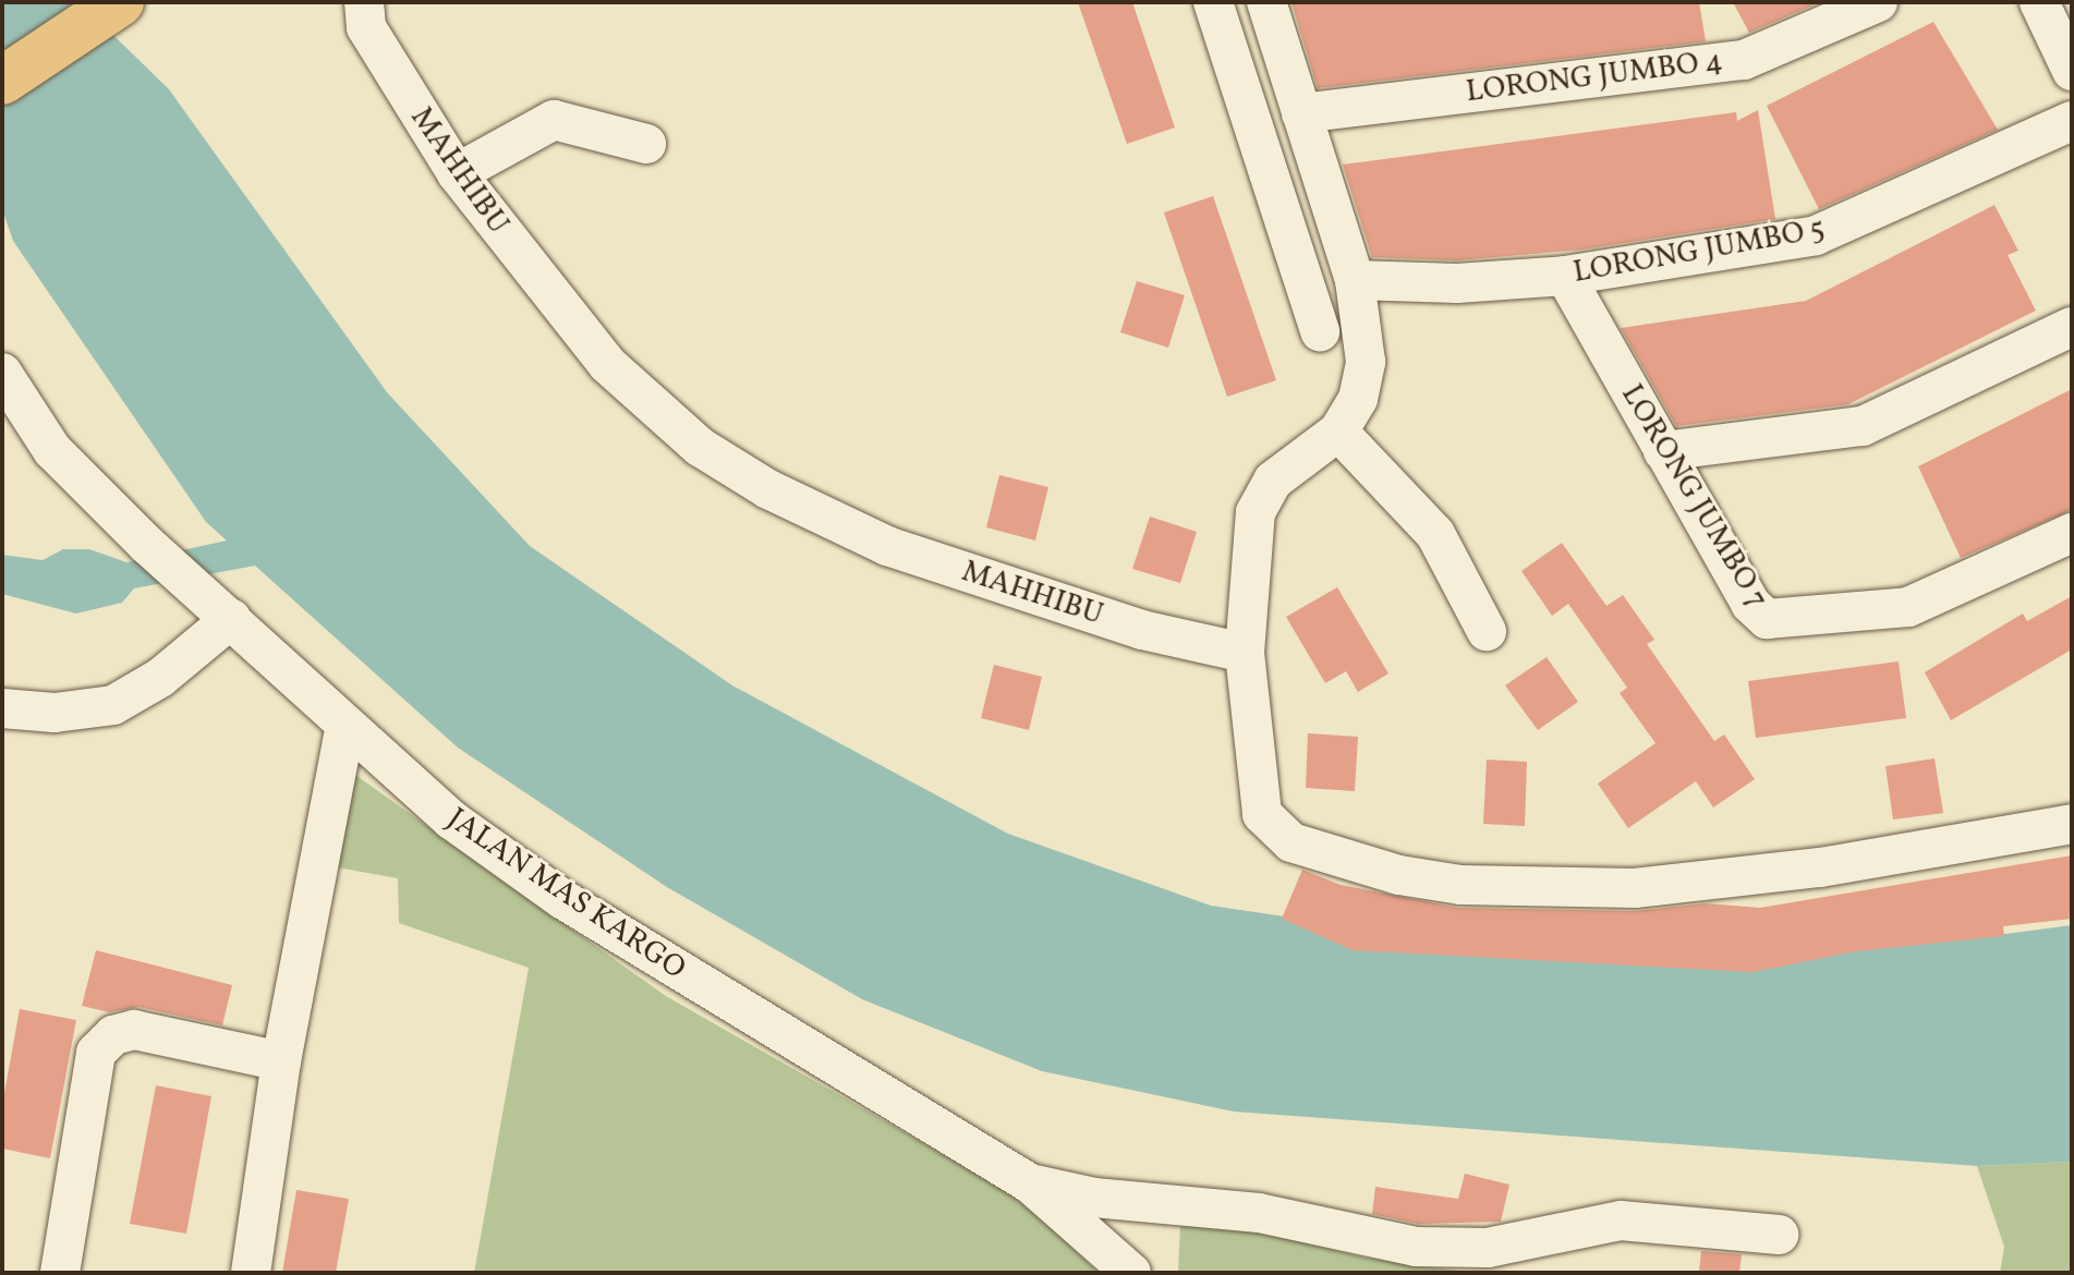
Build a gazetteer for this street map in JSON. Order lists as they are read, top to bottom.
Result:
{
  "streets": {
    "street": [
      "LORONG JUMBO 4",
      "MAHHIBU",
      "LORONG JUMBO 5",
      "LORONG JUMBO 7",
      "JALAN MAS KARGO"
    ]
  },
  "crossings": [
    ["LORONG JUMBO 5", "LORONG JUMBO 7"]
  ]
}
